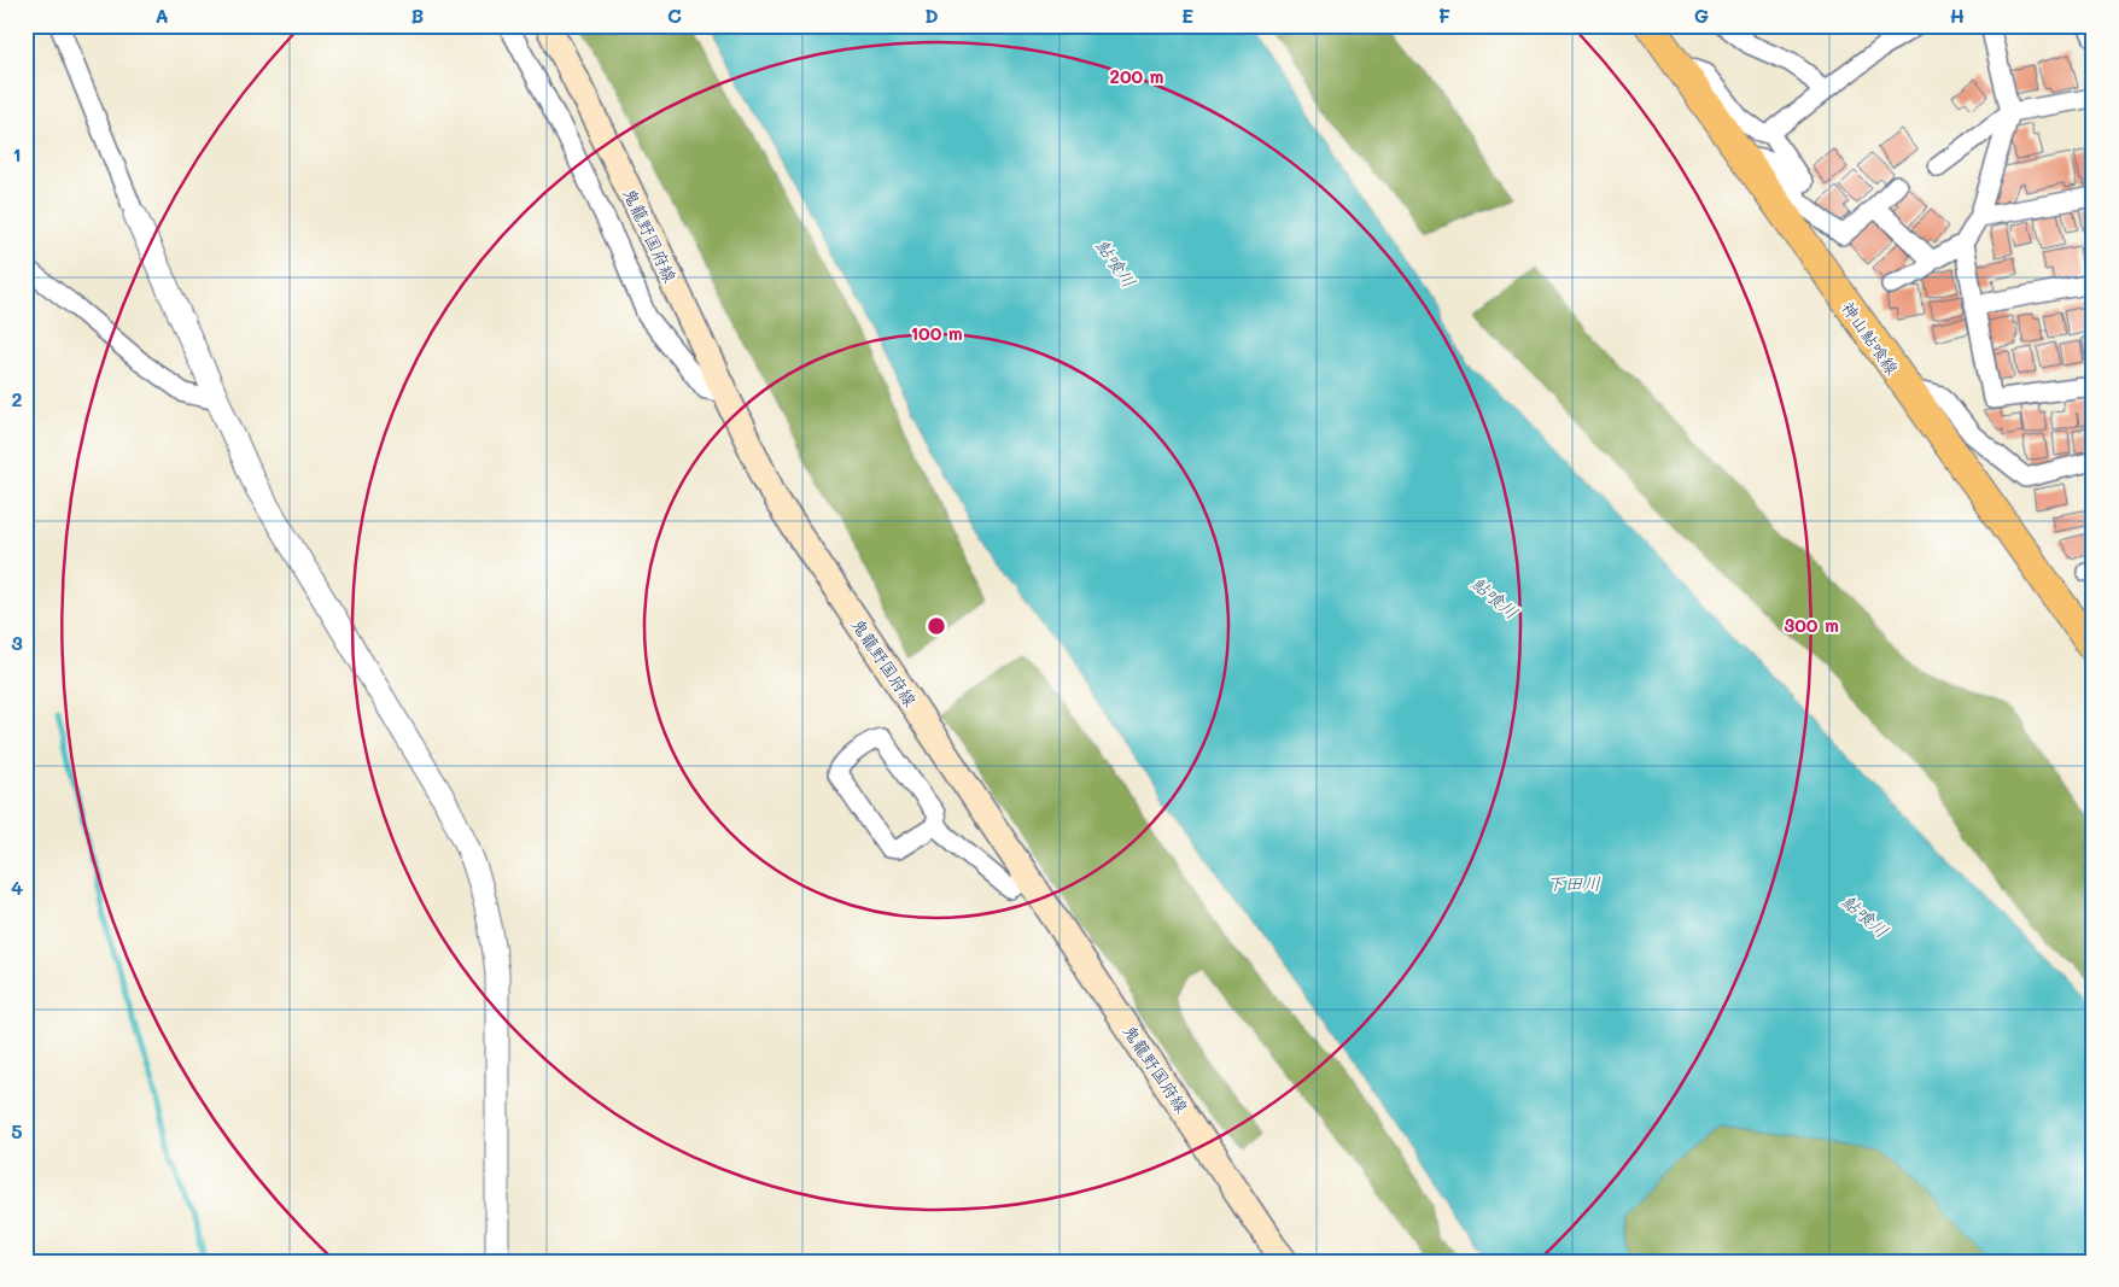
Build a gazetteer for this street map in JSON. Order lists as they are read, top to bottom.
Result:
{
  "streets": {
    "main road": ["鬼籠野国府線", "神山鮎喰線"]
  },
  "water": ["鮎喰川", "下田川"],
  "grid": {
    "columns": [
      "A",
      "B",
      "C",
      "D",
      "E",
      "F",
      "G",
      "H"
    ],
    "rows": [
      "1",
      "2",
      "3",
      "4",
      "5"
    ]
  },
  "rings": ["200 m", "100 m", "300 m"]
}
